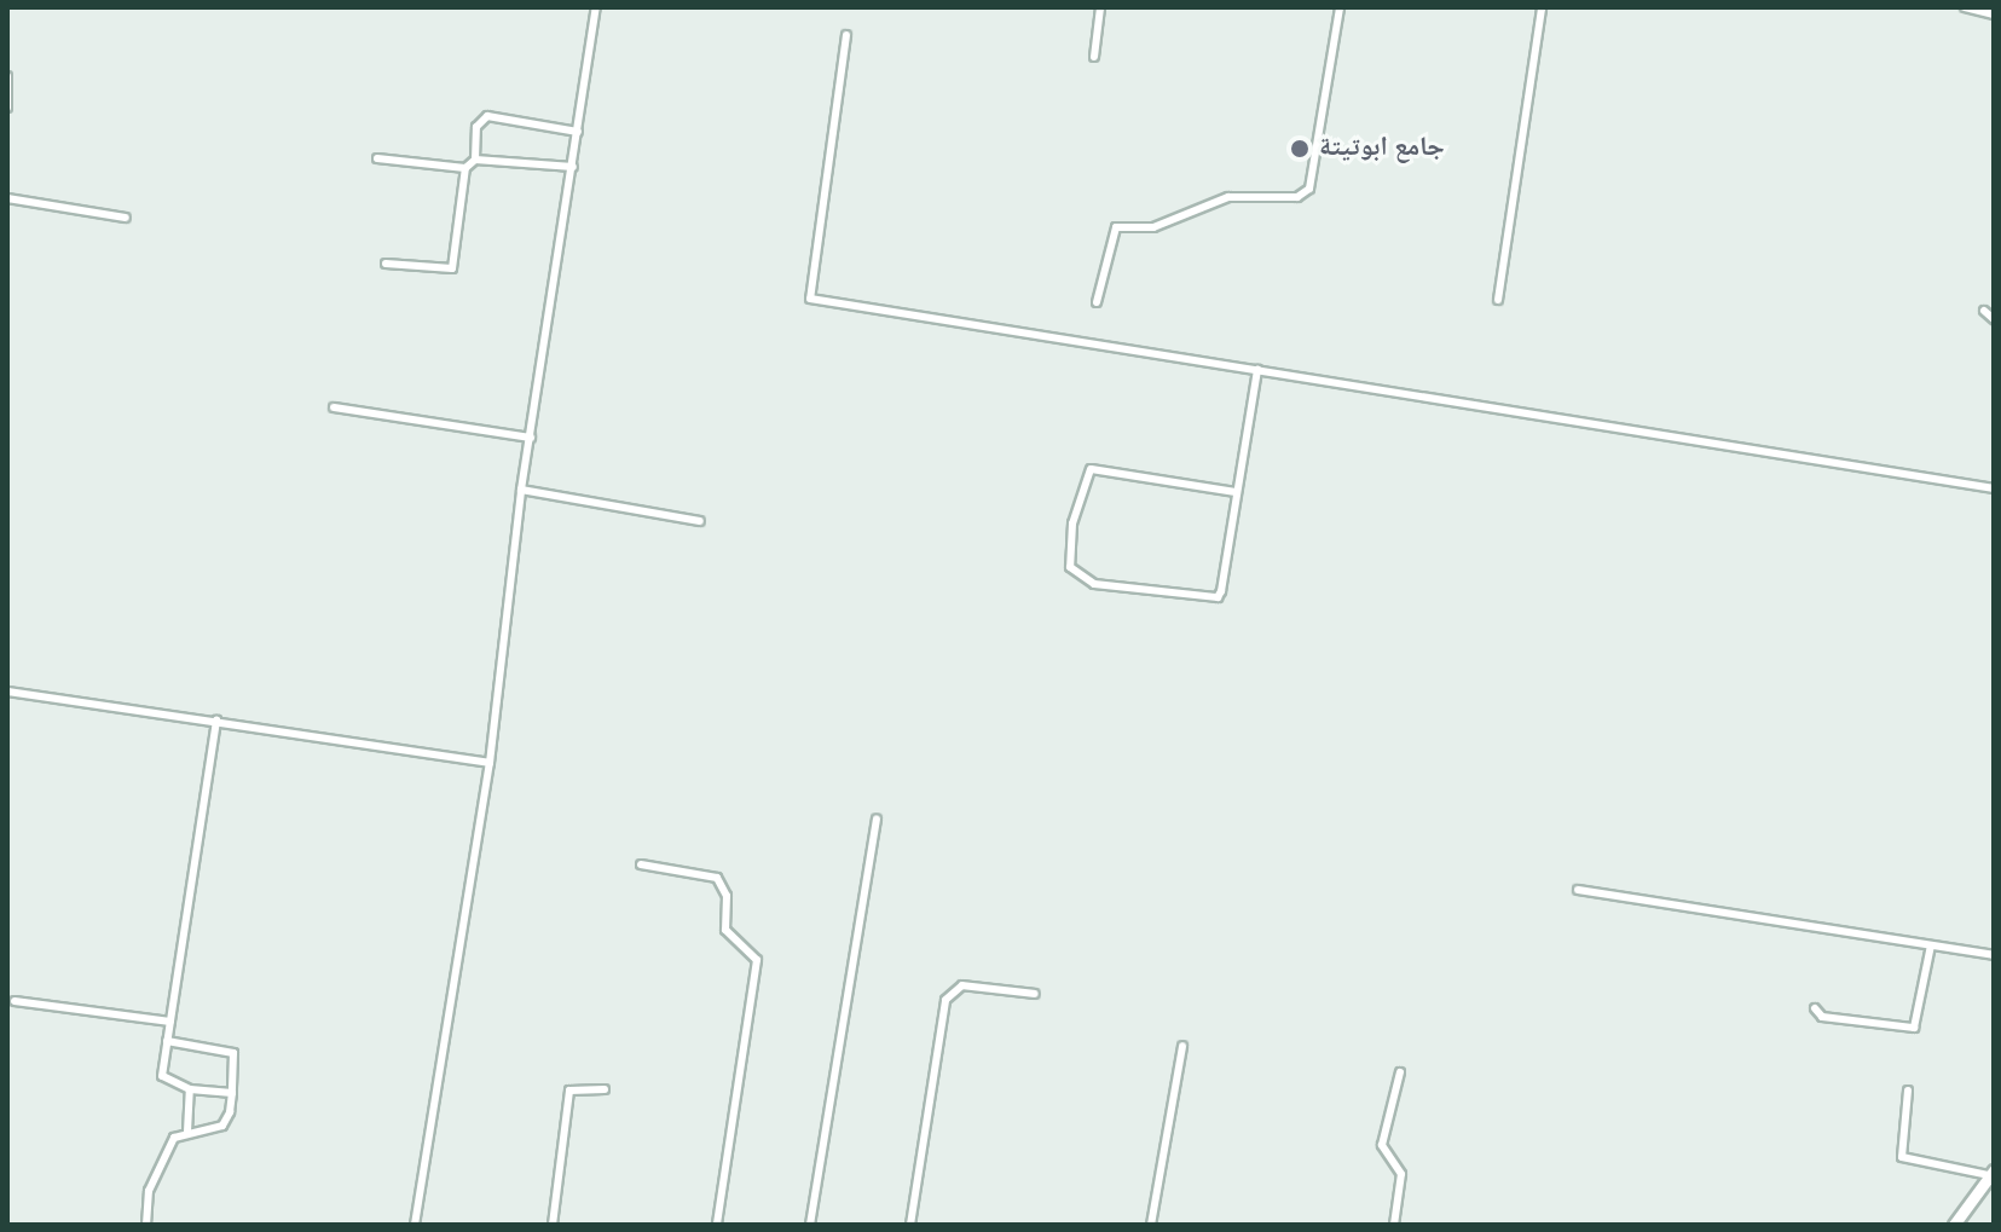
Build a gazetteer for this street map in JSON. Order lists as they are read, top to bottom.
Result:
{
  "places": ["جامع ابوتيتة"]
}
